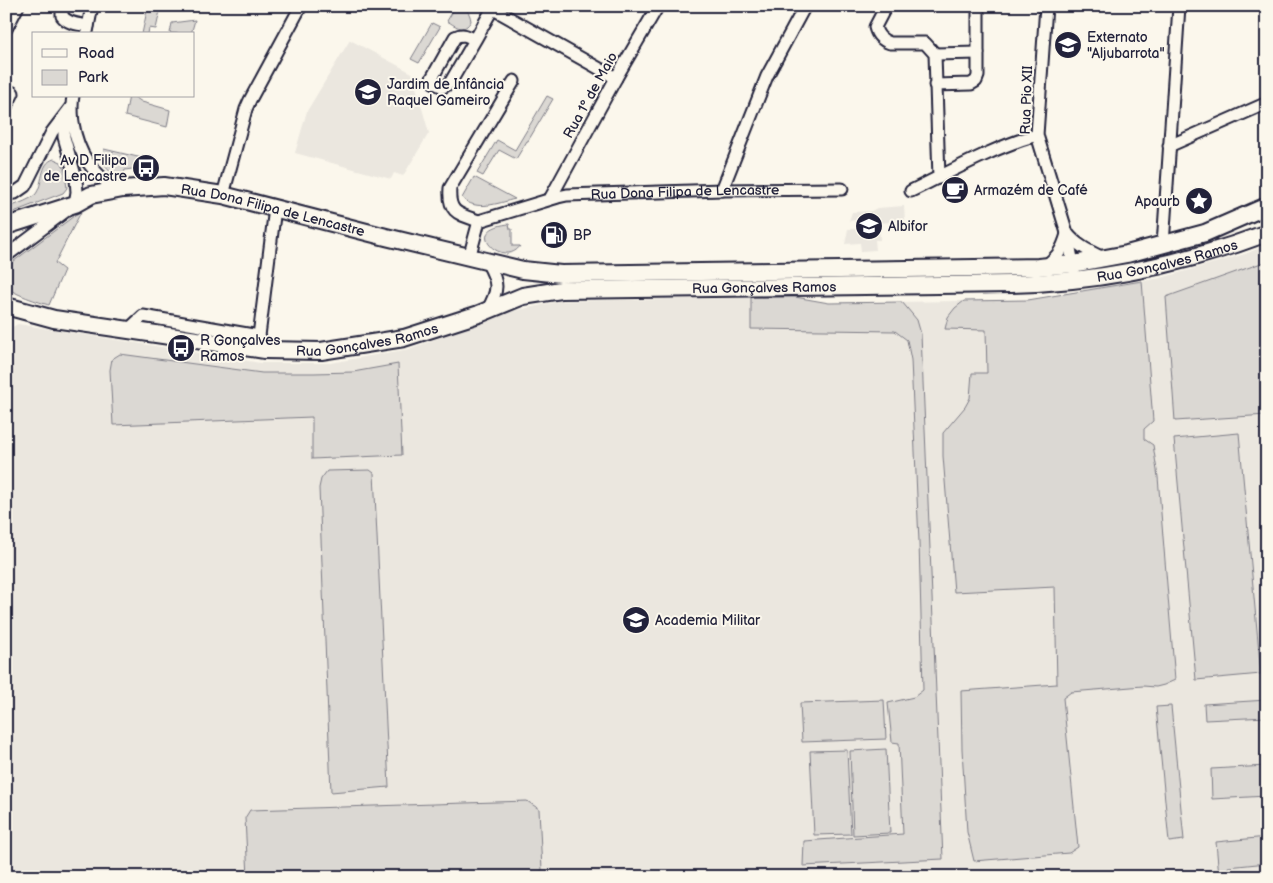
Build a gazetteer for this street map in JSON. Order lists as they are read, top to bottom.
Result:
{
  "streets": {
    "main road": ["Rua Dona Filipa de Lencastre", "Rua Gonçalves Ramos"],
    "street": ["Rua 1º de Maio", "Rua Pio XII"]
  },
  "crossings": [
    ["Rua 1º de Maio", "Rua Dona Filipa de Lencastre"],
    ["Rua Pio XII", "Rua Gonçalves Ramos"],
    ["Rua Dona Filipa de Lencastre", "Rua Gonçalves Ramos"]
  ],
  "places": {
    "school or university": [
      "Externato \"Aljubarrota\"",
      "Jardim de Infância Raquel Gameiro",
      "Albifor",
      "Academia Militar"
    ],
    "bus stop": ["Av D Filipa de Lencastre", "R Gonçalves Ramos"],
    "cafe": ["Armazém de Café"],
    "place": ["Apaurb"],
    "fuel station": ["BP"]
  },
  "legend": ["Road", "Park"]
}
